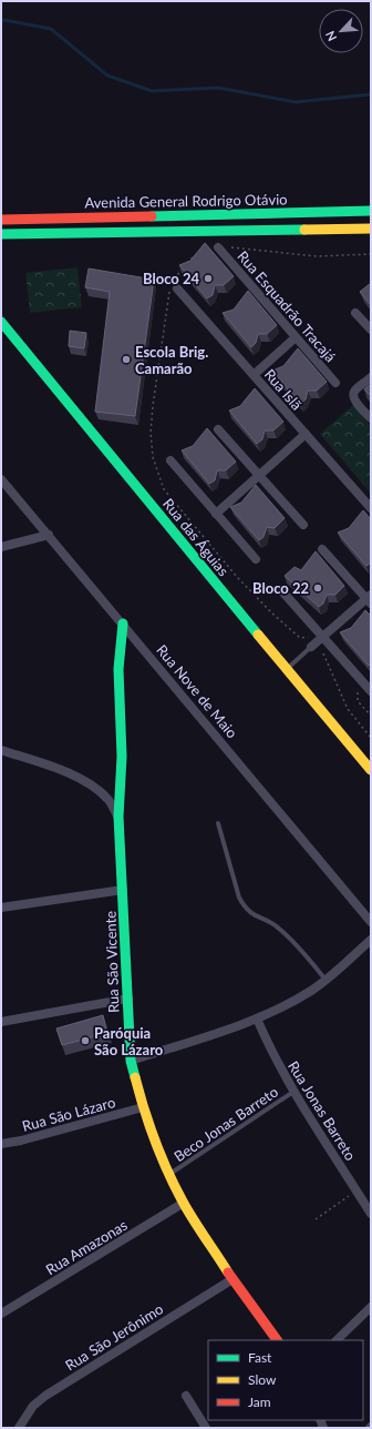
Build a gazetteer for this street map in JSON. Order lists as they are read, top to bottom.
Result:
{
  "streets": {
    "street": [
      "Avenida General Rodrigo Otávio",
      "Rua Esquadrão Tracajá",
      "Rua Islã",
      "Rua das Águias",
      "Rua Nove de Maio",
      "Rua São Vicente",
      "Rua Jonas Barreto",
      "Rua São Lázaro",
      "Rua Amazonas",
      "Rua São Jerônimo"
    ],
    "lane": ["Beco Jonas Barreto"]
  },
  "crossings": [
    ["Rua Nove de Maio", "Rua São Vicente"],
    ["Rua São Vicente", "Rua São Lázaro"],
    ["Rua São Vicente", "Beco Jonas Barreto"],
    ["Rua São Vicente", "Rua Amazonas"],
    ["Rua São Vicente", "Rua São Jerônimo"],
    ["Rua Jonas Barreto", "Beco Jonas Barreto"]
  ],
  "places": [
    "Bloco 24",
    "Escola Brig. Camarão",
    "Bloco 22",
    "Paróquia São Lázaro"
  ],
  "legend": ["Fast", "Slow", "Jam"],
  "north": "bottom left"
}
